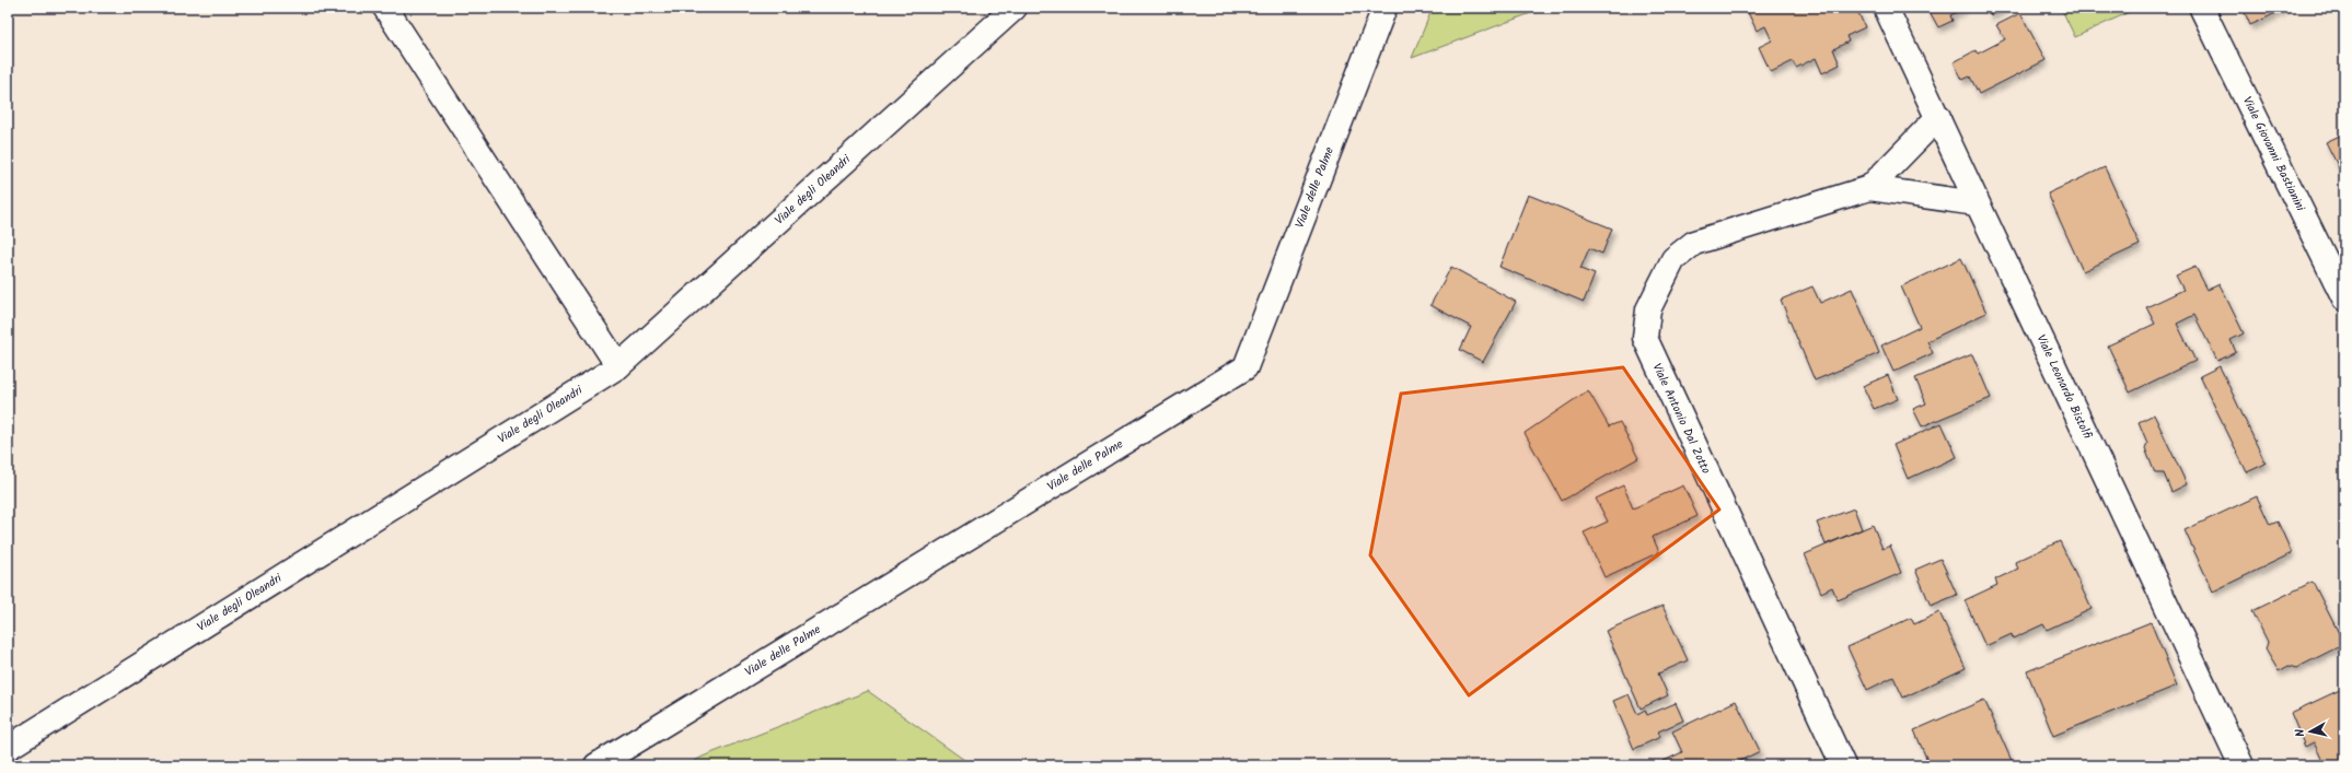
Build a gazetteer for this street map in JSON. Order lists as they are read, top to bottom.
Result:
{
  "streets": {
    "street": [
      "Viale Giovanni Bastianini",
      "Viale delle Palme",
      "Viale degli Oleandri",
      "Viale Leonardo Bistolfi",
      "Viale Antonio Dal Zotto"
    ]
  },
  "crossings": [
    ["Viale Leonardo Bistolfi", "Viale Antonio Dal Zotto"]
  ],
  "north": "left"
}
